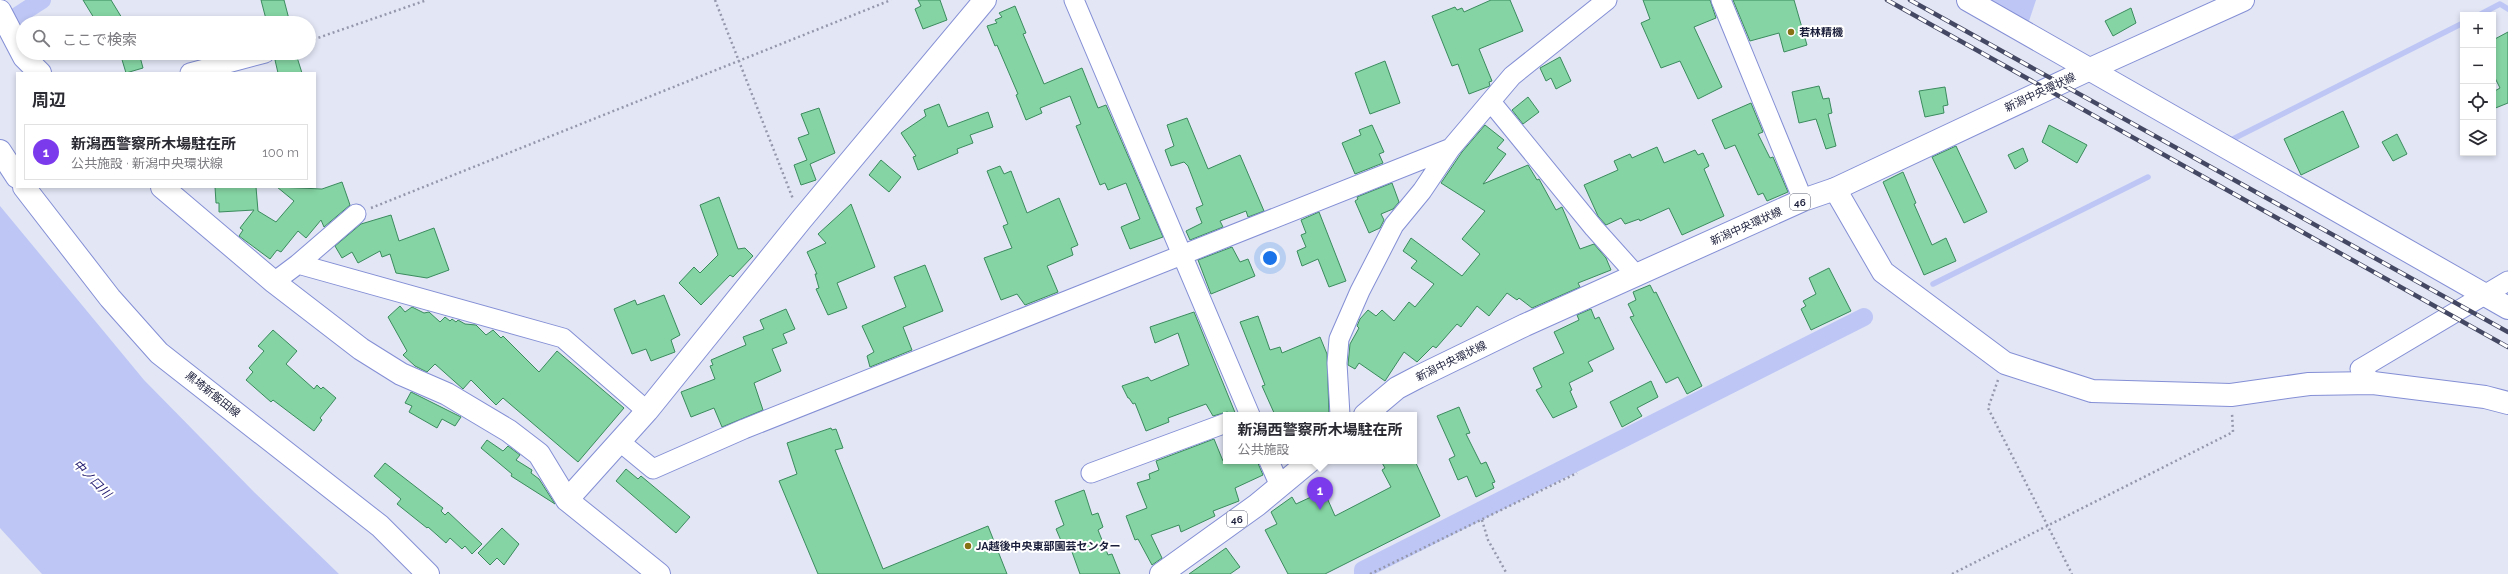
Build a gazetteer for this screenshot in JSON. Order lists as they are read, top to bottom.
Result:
{
  "streets": {
    "street": ["新潟中央環状線", "46", "黒埼新飯田線"]
  },
  "water": ["中ノ口川"],
  "places": ["若林精機", "JA越後中央東部園芸センター"],
  "page": {
    "map_buttons": ["+", "−"],
    "search": "ここで検索",
    "heading": "周辺",
    "list": [
      {
        "mark": "1",
        "name": "新潟西警察所木場駐在所",
        "note": "公共施設 · 新潟中央環状線",
        "value": "100 m"
      }
    ],
    "popup": ["新潟西警察所木場駐在所", "公共施設"],
    "pins": "1"
  }
}
